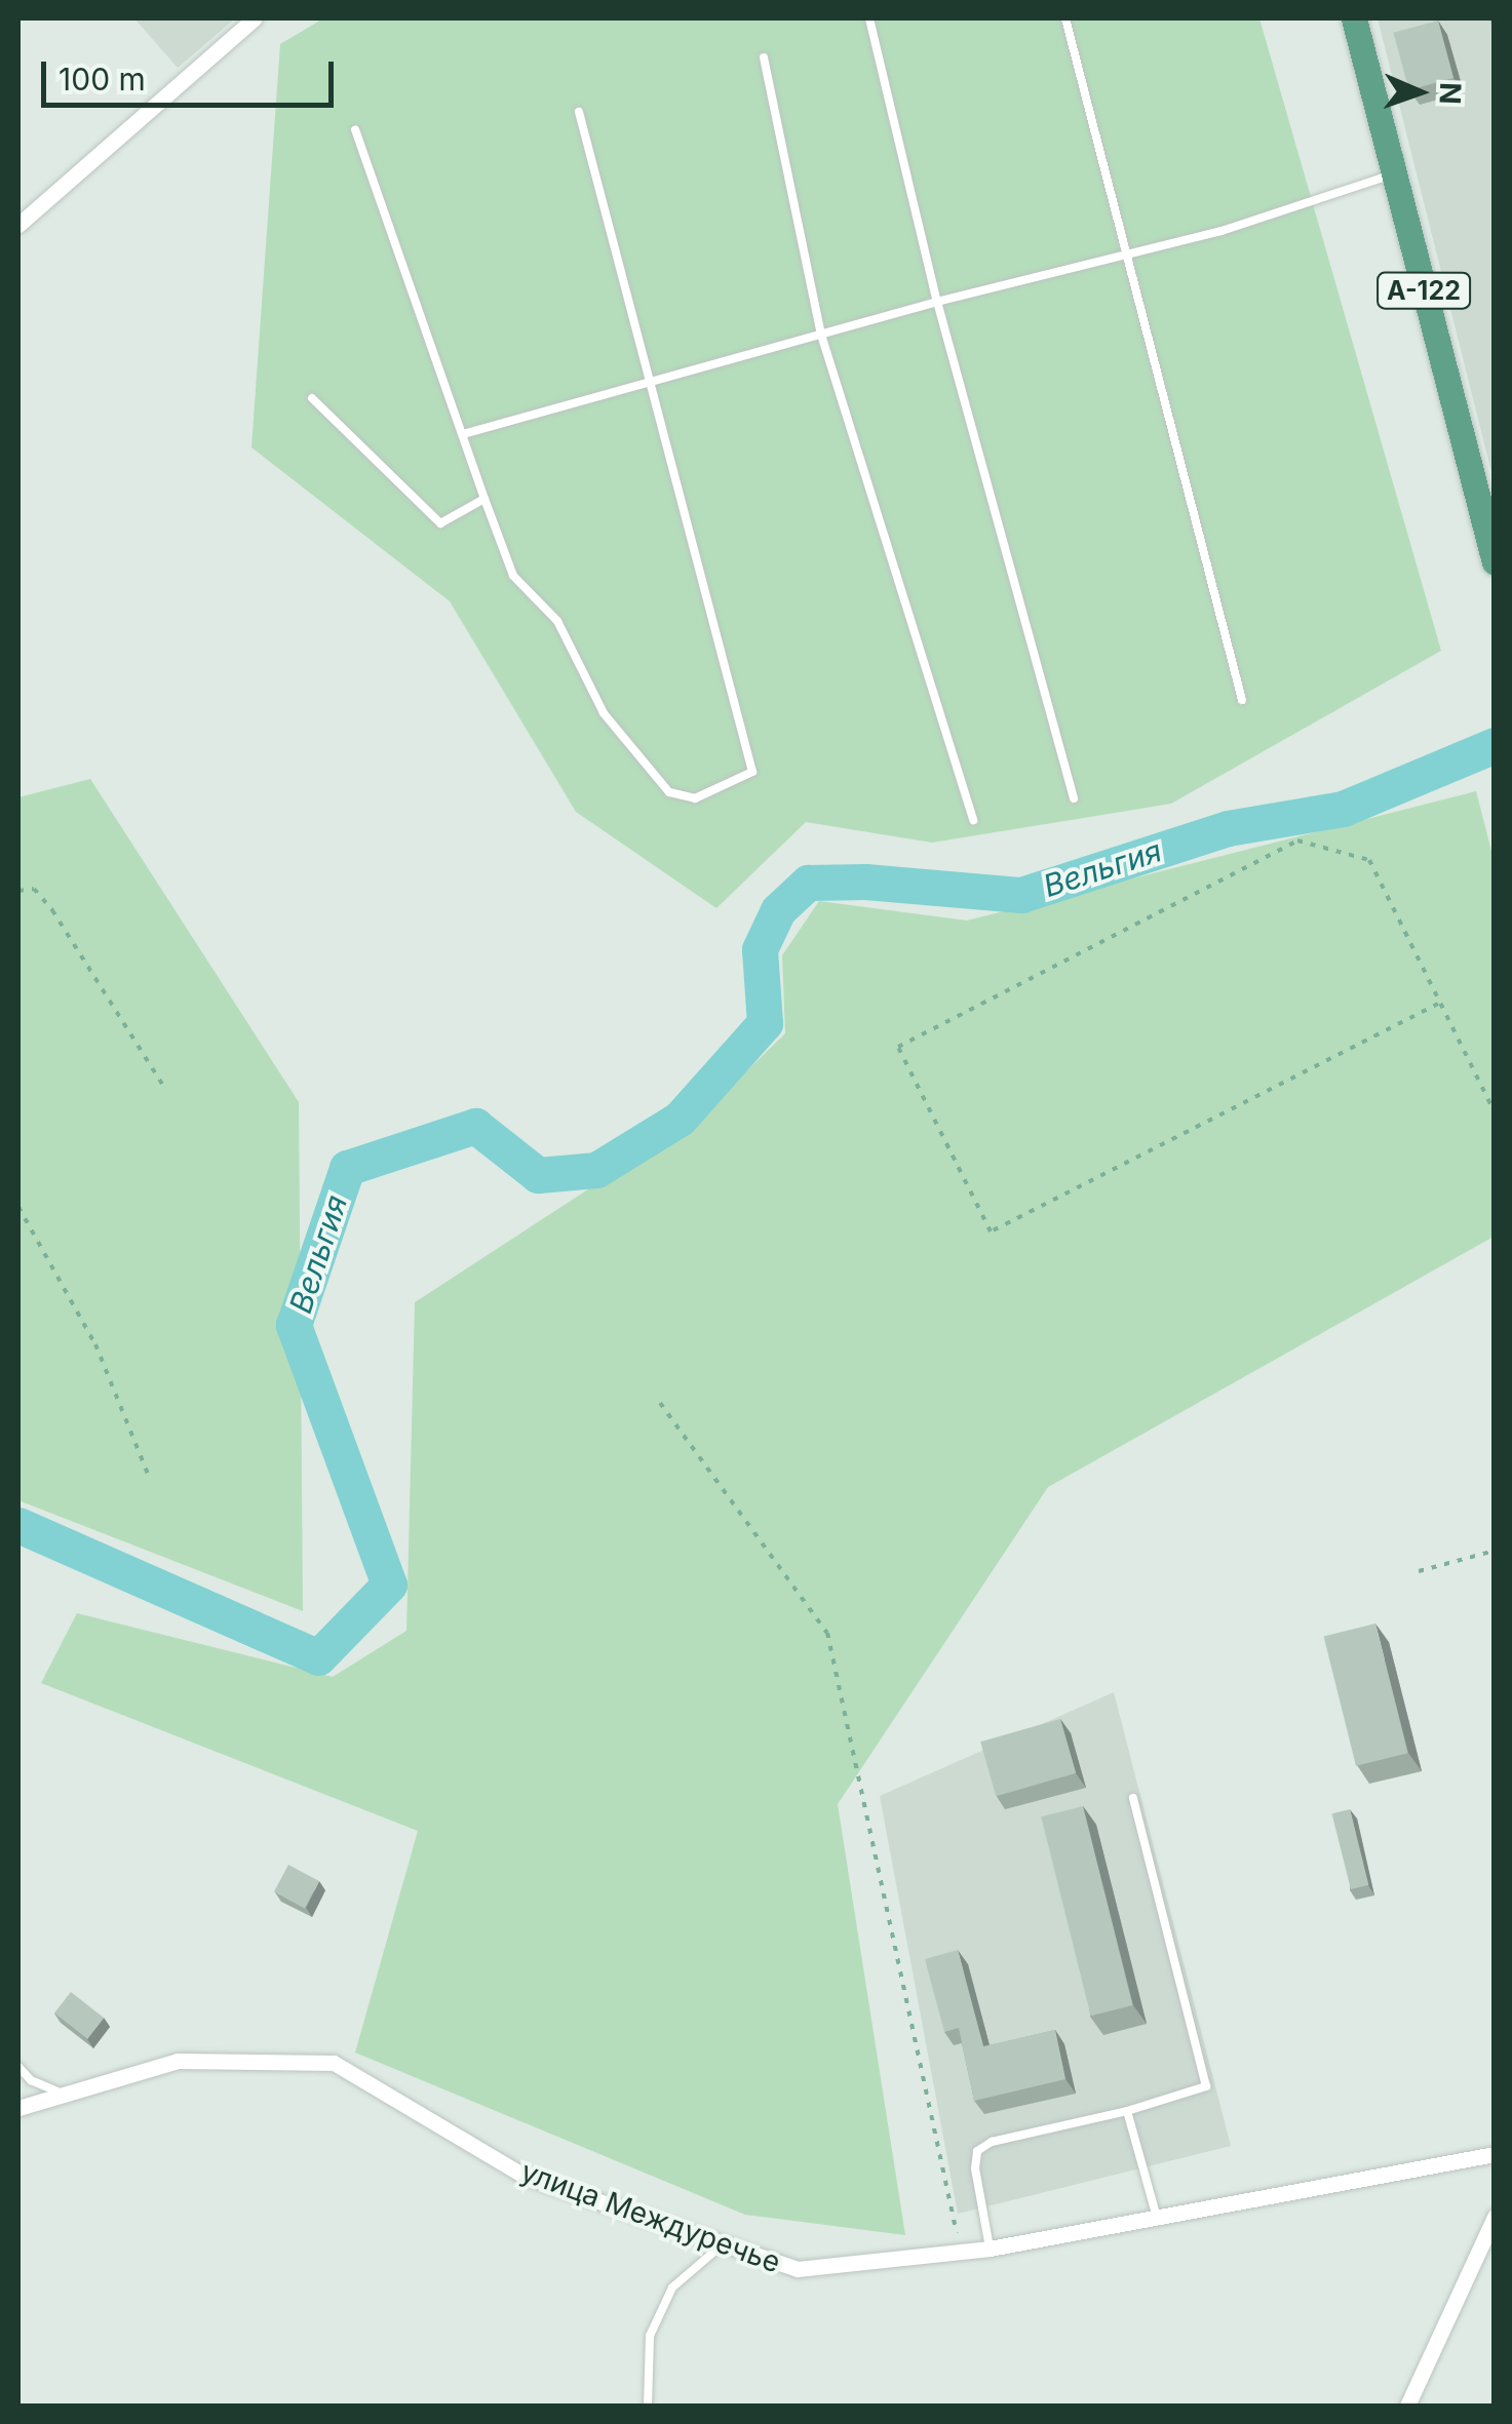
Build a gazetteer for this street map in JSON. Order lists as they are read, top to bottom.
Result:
{
  "streets": {
    "main road": ["А-122"],
    "street": ["улица Междуречье"]
  },
  "water": ["Вельгия"],
  "scale_bar": "100 m",
  "north": "right"
}
